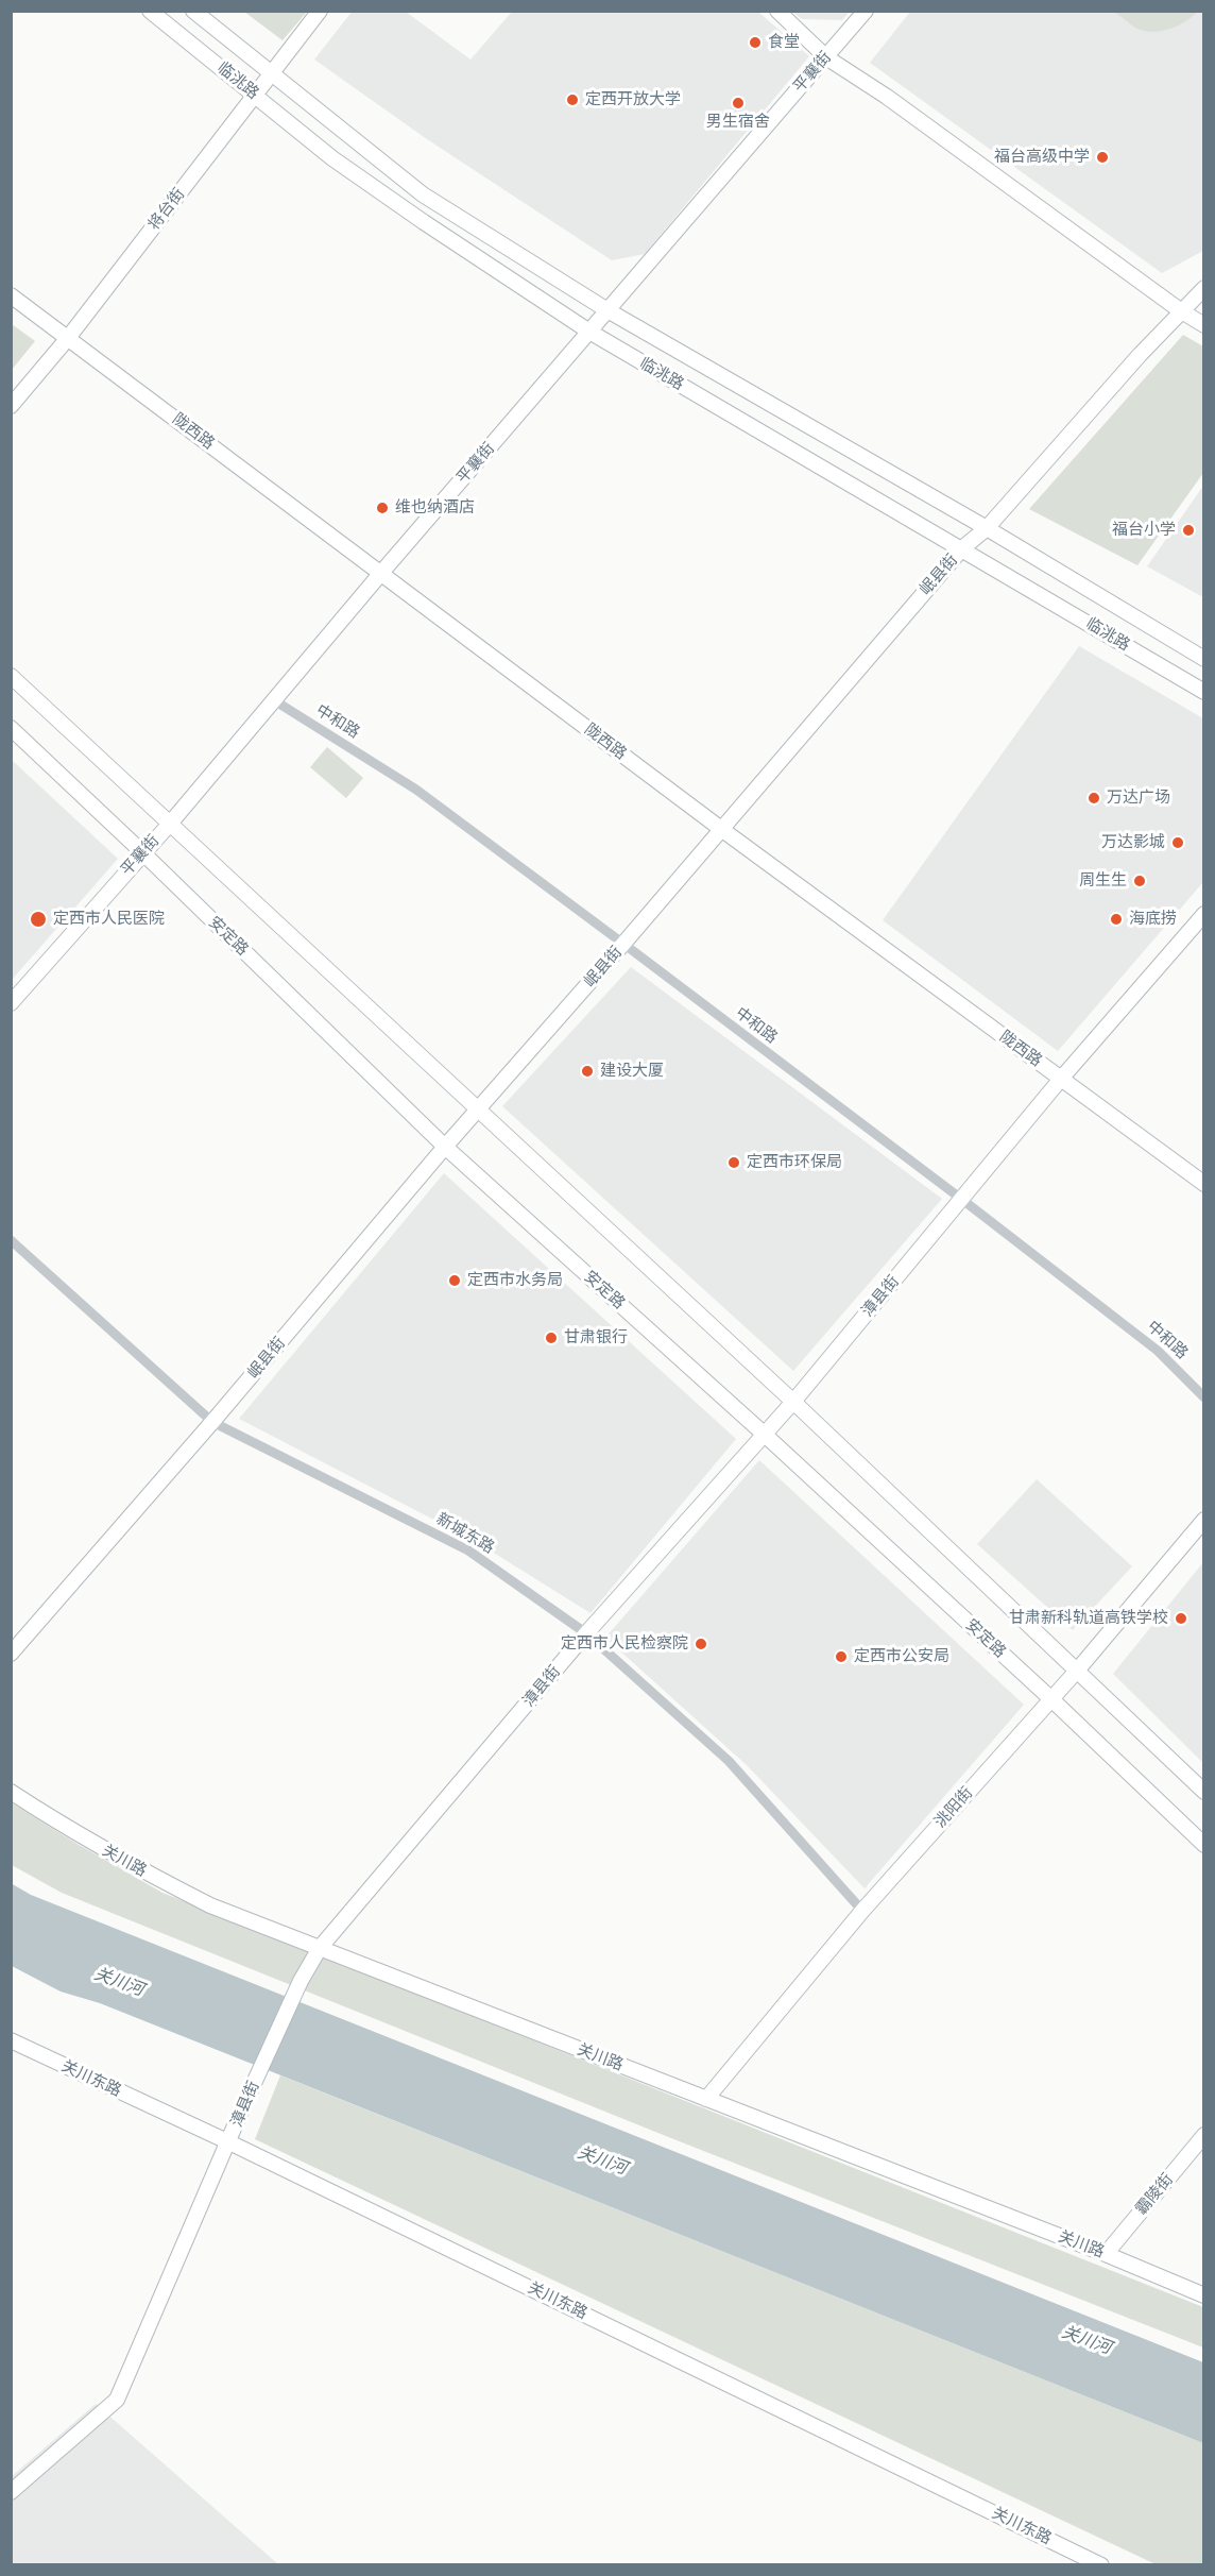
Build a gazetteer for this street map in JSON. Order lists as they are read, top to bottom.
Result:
{
  "streets": {
    "street": [
      "平襄街",
      "临洮路",
      "将台街",
      "陇西路",
      "岷县街",
      "中和路",
      "安定路",
      "漳县街",
      "新城东路",
      "洮阳街",
      "关川路",
      "关川东路",
      "霸陵街"
    ]
  },
  "crossings": [
    ["平襄街", "临洮路"],
    ["平襄街", "陇西路"],
    ["平襄街", "中和路"],
    ["平襄街", "安定路"],
    ["临洮路", "将台街"],
    ["临洮路", "岷县街"],
    ["将台街", "陇西路"],
    ["陇西路", "岷县街"],
    ["陇西路", "漳县街"],
    ["岷县街", "中和路"],
    ["岷县街", "安定路"],
    ["岷县街", "新城东路"],
    ["中和路", "漳县街"],
    ["安定路", "漳县街"],
    ["安定路", "洮阳街"],
    ["漳县街", "新城东路"],
    ["漳县街", "关川路"],
    ["漳县街", "关川东路"],
    ["新城东路", "洮阳街"],
    ["洮阳街", "关川路"],
    ["关川路", "霸陵街"]
  ],
  "water": ["关川河"],
  "places": [
    "食堂",
    "定西开放大学",
    "男生宿舍",
    "福台高级中学",
    "维也纳酒店",
    "福台小学",
    "万达广场",
    "万达影城",
    "周生生",
    "定西市人民医院",
    "海底捞",
    "建设大厦",
    "定西市环保局",
    "定西市水务局",
    "甘肃银行",
    "甘肃新科轨道高铁学校",
    "定西市人民检察院",
    "定西市公安局"
  ]
}
